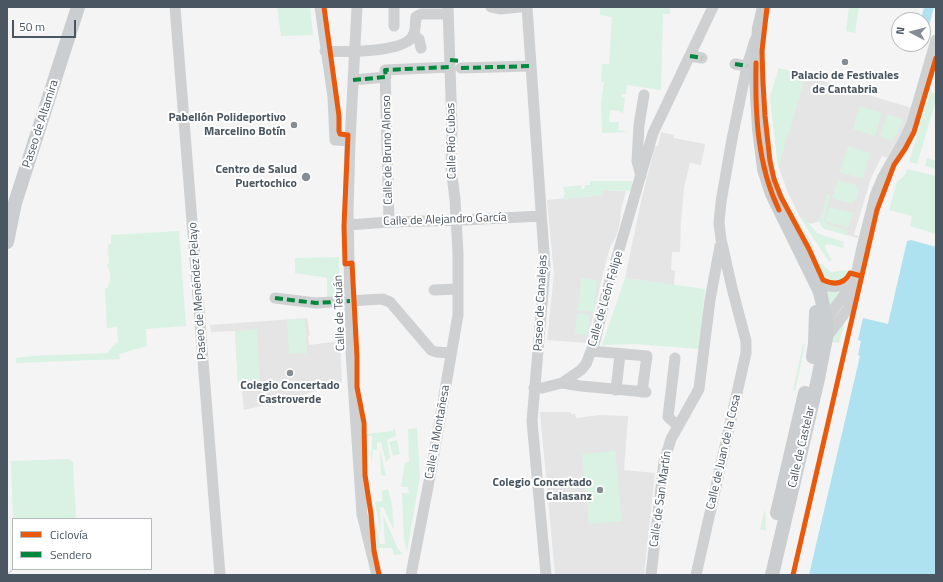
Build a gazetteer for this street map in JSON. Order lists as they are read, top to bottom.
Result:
{
  "streets": {
    "main road": ["Paseo de Altamira", "Calle de Castelar"],
    "street": [
      "Calle Río Cubas",
      "Calle de Bruno Alonso",
      "Calle de Alejandro García",
      "Paseo de Menéndez Pelayo",
      "Calle de León Felipe",
      "Paseo de Canalejas",
      "Calle de Tetuán",
      "Calle la Montañesa",
      "Calle de Juan de la Cosa",
      "Calle de San Martín"
    ]
  },
  "crossings": [
    ["Calle Río Cubas", "Calle de Bruno Alonso"],
    ["Calle Río Cubas", "Calle de Alejandro García"],
    ["Calle Río Cubas", "Calle la Montañesa"],
    ["Calle de Bruno Alonso", "Calle de Alejandro García"],
    ["Calle de Bruno Alonso", "Calle de Tetuán"],
    ["Calle de Alejandro García", "Paseo de Canalejas"],
    ["Calle de Alejandro García", "Calle de Tetuán"],
    ["Calle de Alejandro García", "Calle la Montañesa"],
    ["Calle de León Felipe", "Paseo de Canalejas"],
    ["Calle de Juan de la Cosa", "Calle de San Martín"]
  ],
  "places": [
    "Palacio de Festivales de Cantabria",
    "Pabellón Polideportivo Marcelino Botín",
    "Centro de Salud Puertochico",
    "Colegio Concertado Castroverde",
    "Colegio Concertado Calasanz"
  ],
  "legend": ["Ciclovía", "Sendero"],
  "scale_bar": "50 m",
  "north": "left"
}
